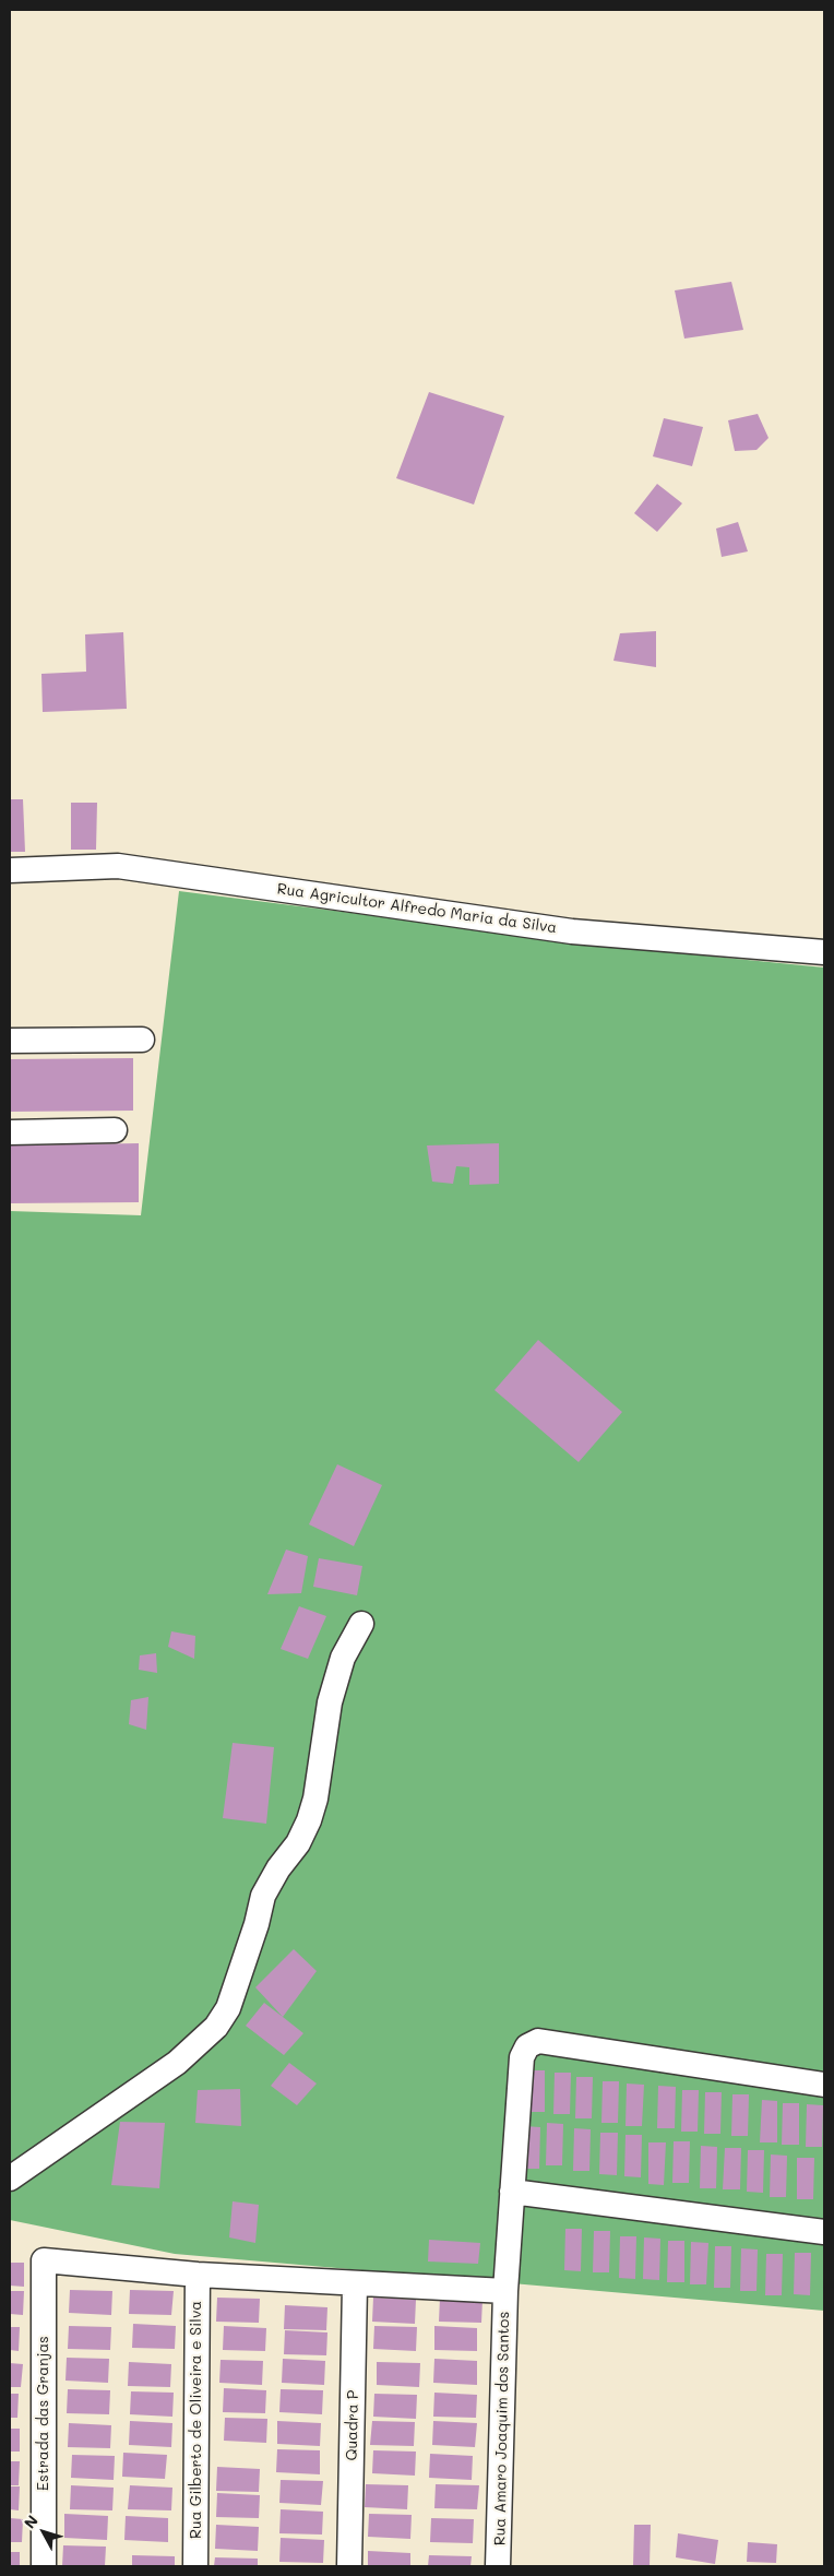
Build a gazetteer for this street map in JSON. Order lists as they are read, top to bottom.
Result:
{
  "streets": {
    "street": [
      "Rua Agricultor Alfredo Maria da Silva",
      "Estrada das Granjas",
      "Rua Gilberto de Oliveira e Silva",
      "Quadra P",
      "Rua Amaro Joaquim dos Santos"
    ]
  },
  "crossings": [
    ["Estrada das Granjas", "Rua Gilberto de Oliveira e Silva"]
  ],
  "north": "top left"
}
